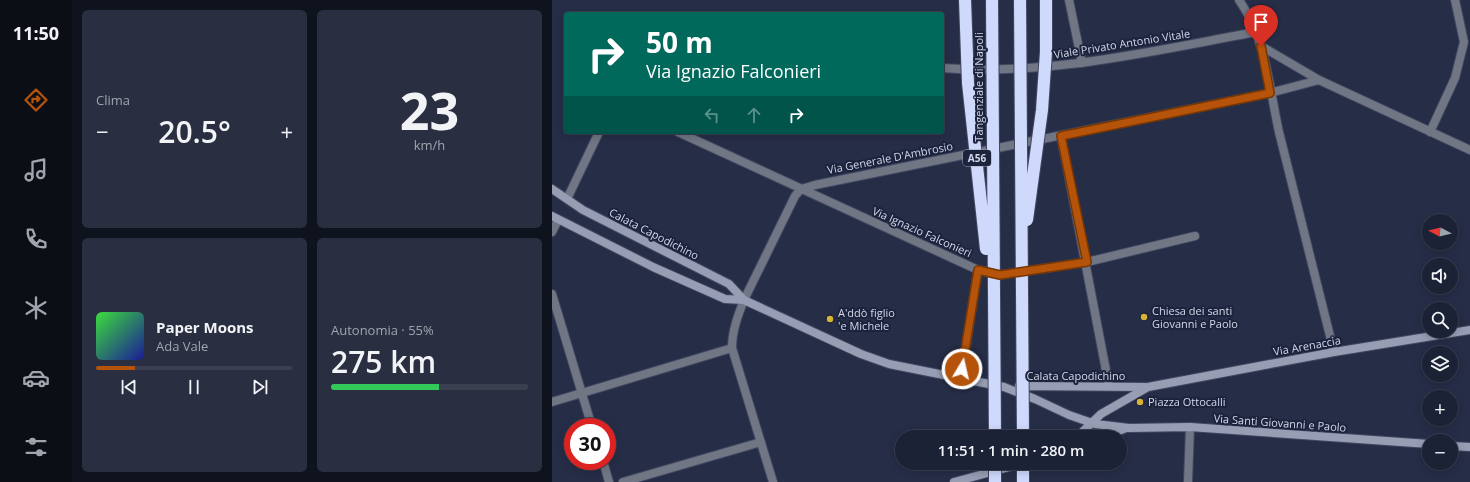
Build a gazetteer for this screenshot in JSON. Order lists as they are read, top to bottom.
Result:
{
  "streets": {
    "highway": ["Tangenziale di Napoli", "A56"],
    "main road": ["Calata Capodichino", "Via Arenaccia", "Via Santi Giovanni e Paolo"],
    "street": ["Viale Privato Antonio Vitale", "Via Generale D'Ambrosio", "Via Ignazio Falconieri"]
  },
  "crossings": [
    ["Tangenziale di Napoli", "A56"],
    ["Via Generale D'Ambrosio", "Via Ignazio Falconieri"],
    ["Calata Capodichino", "Via Arenaccia"],
    ["Calata Capodichino", "Via Santi Giovanni e Paolo"]
  ],
  "places": ["Chiesa dei santi Giovanni e Paolo", "A'ddò figlio 'e Michele", "Piazza Ottocalli"],
  "north": "left",
  "page": {
    "tabs": "11:50",
    "tile": [
      "Clima",
      ["23", "km/h"],
      ["Autonomia · 55%", "275 km"]
    ],
    "turn": ["50 m", "Via Ignazio Falconieri"],
    "heat": ["−", "20.5°", "+"],
    "map_buttons": ["+", "−"],
    "song": ["Paper Moons", "Ada Vale"],
    "limit": "30",
    "trip": "11:51 · 1 min · 280 m"
  }
}
